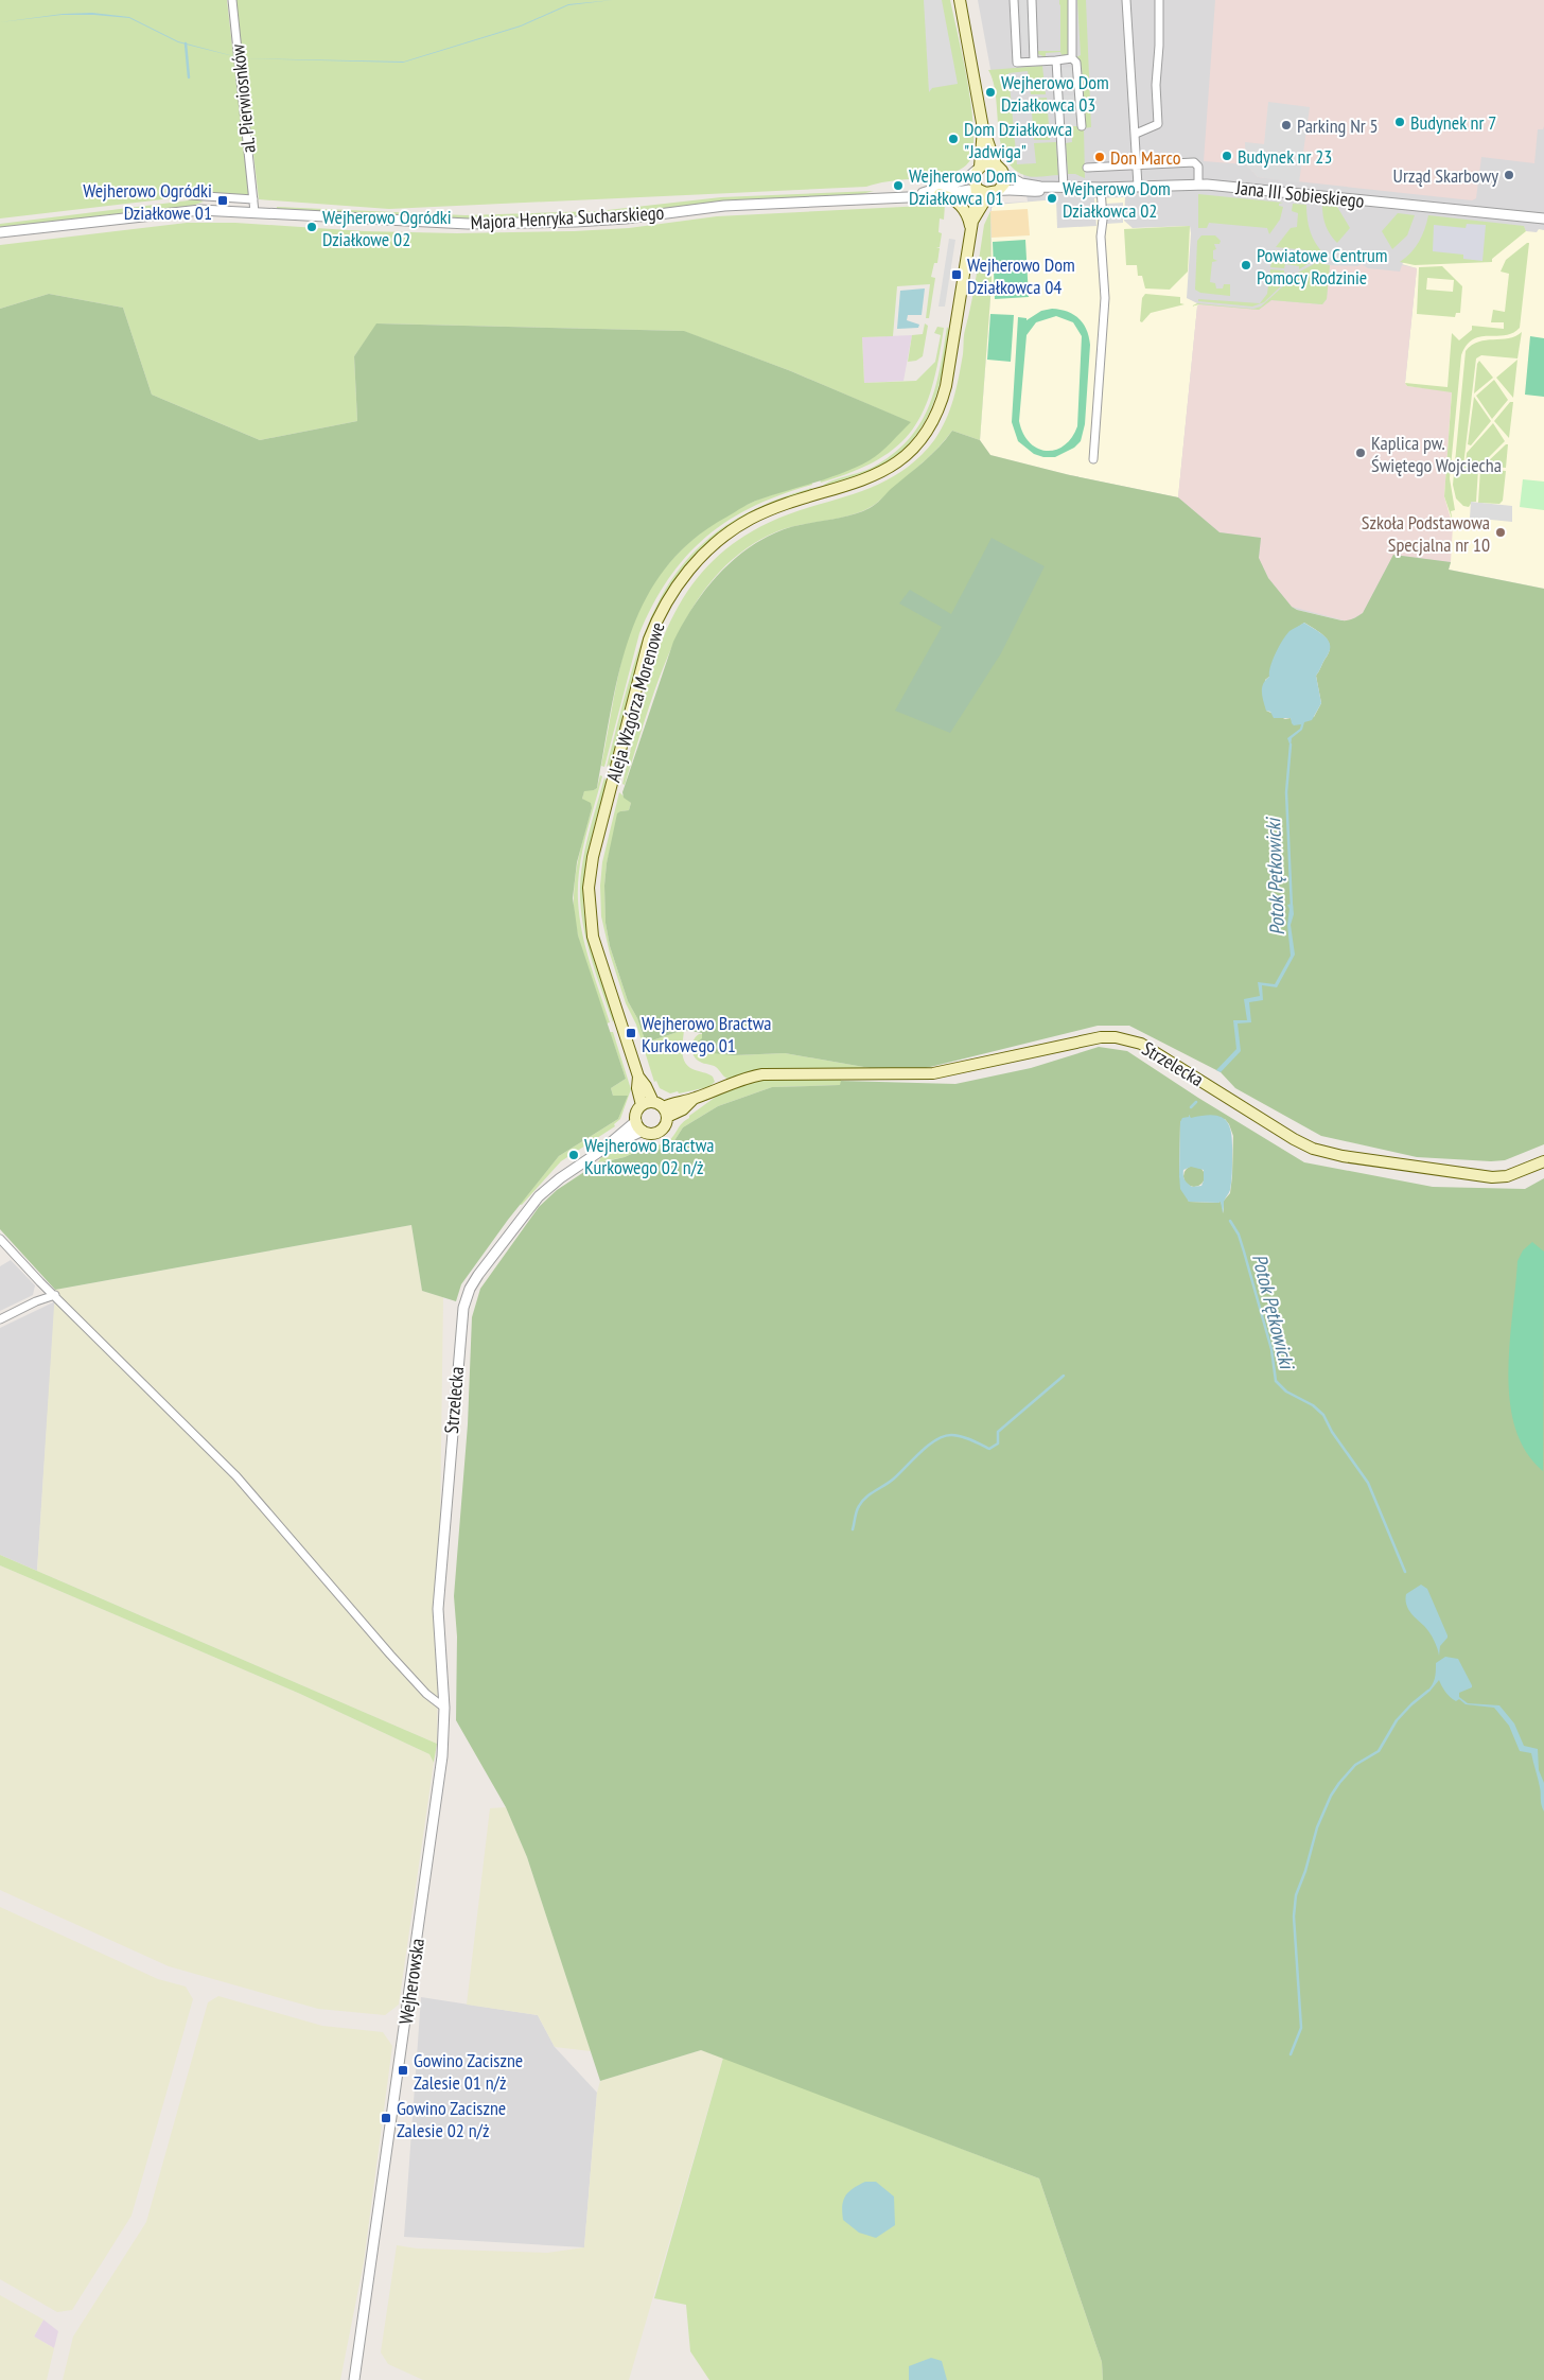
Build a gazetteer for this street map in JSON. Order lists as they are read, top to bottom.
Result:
{
  "streets": {
    "main road": ["Aleja Wzgórza Morenowe", "Strzelecka"],
    "street": [
      "al. Pierwiosnków",
      "Jana III Sobieskiego",
      "Majora Henryka Sucharskiego",
      "Wejherowska"
    ]
  },
  "crossings": [
    ["al. Pierwiosnków", "Majora Henryka Sucharskiego"],
    ["Jana III Sobieskiego", "Majora Henryka Sucharskiego"],
    ["Jana III Sobieskiego", "Aleja Wzgórza Morenowe"],
    ["Majora Henryka Sucharskiego", "Aleja Wzgórza Morenowe"],
    ["Aleja Wzgórza Morenowe", "Strzelecka"],
    ["Strzelecka", "Wejherowska"]
  ],
  "water": ["Potok Pętkowicki"],
  "places": {
    "other": [
      "Wejherowo Dom Działkowca 03",
      "Budynek nr 7",
      "Parking Nr 5",
      "Dom Działkowca \"Jadwiga\"",
      "Budynek nr 23",
      "Don Marco",
      "Urząd Skarbowy",
      "Wejherowo Dom Działkowca 01",
      "Wejherowo Dom Działkowca 02",
      "Wejherowo Ogródki Działkowe 02",
      "Powiatowe Centrum Pomocy Rodzinie",
      "Kaplica pw. Świętego Wojciecha",
      "Szkoła Podstawowa Specjalna nr 10",
      "Wejherowo Bractwa Kurkowego 02 n/ż"
    ],
    "transit": [
      "Wejherowo Ogródki Działkowe 01",
      "Wejherowo Dom Działkowca 04",
      "Wejherowo Bractwa Kurkowego 01",
      "Gowino Zaciszne Zalesie 01 n/ż",
      "Gowino Zaciszne Zalesie 02 n/ż"
    ]
  }
}
